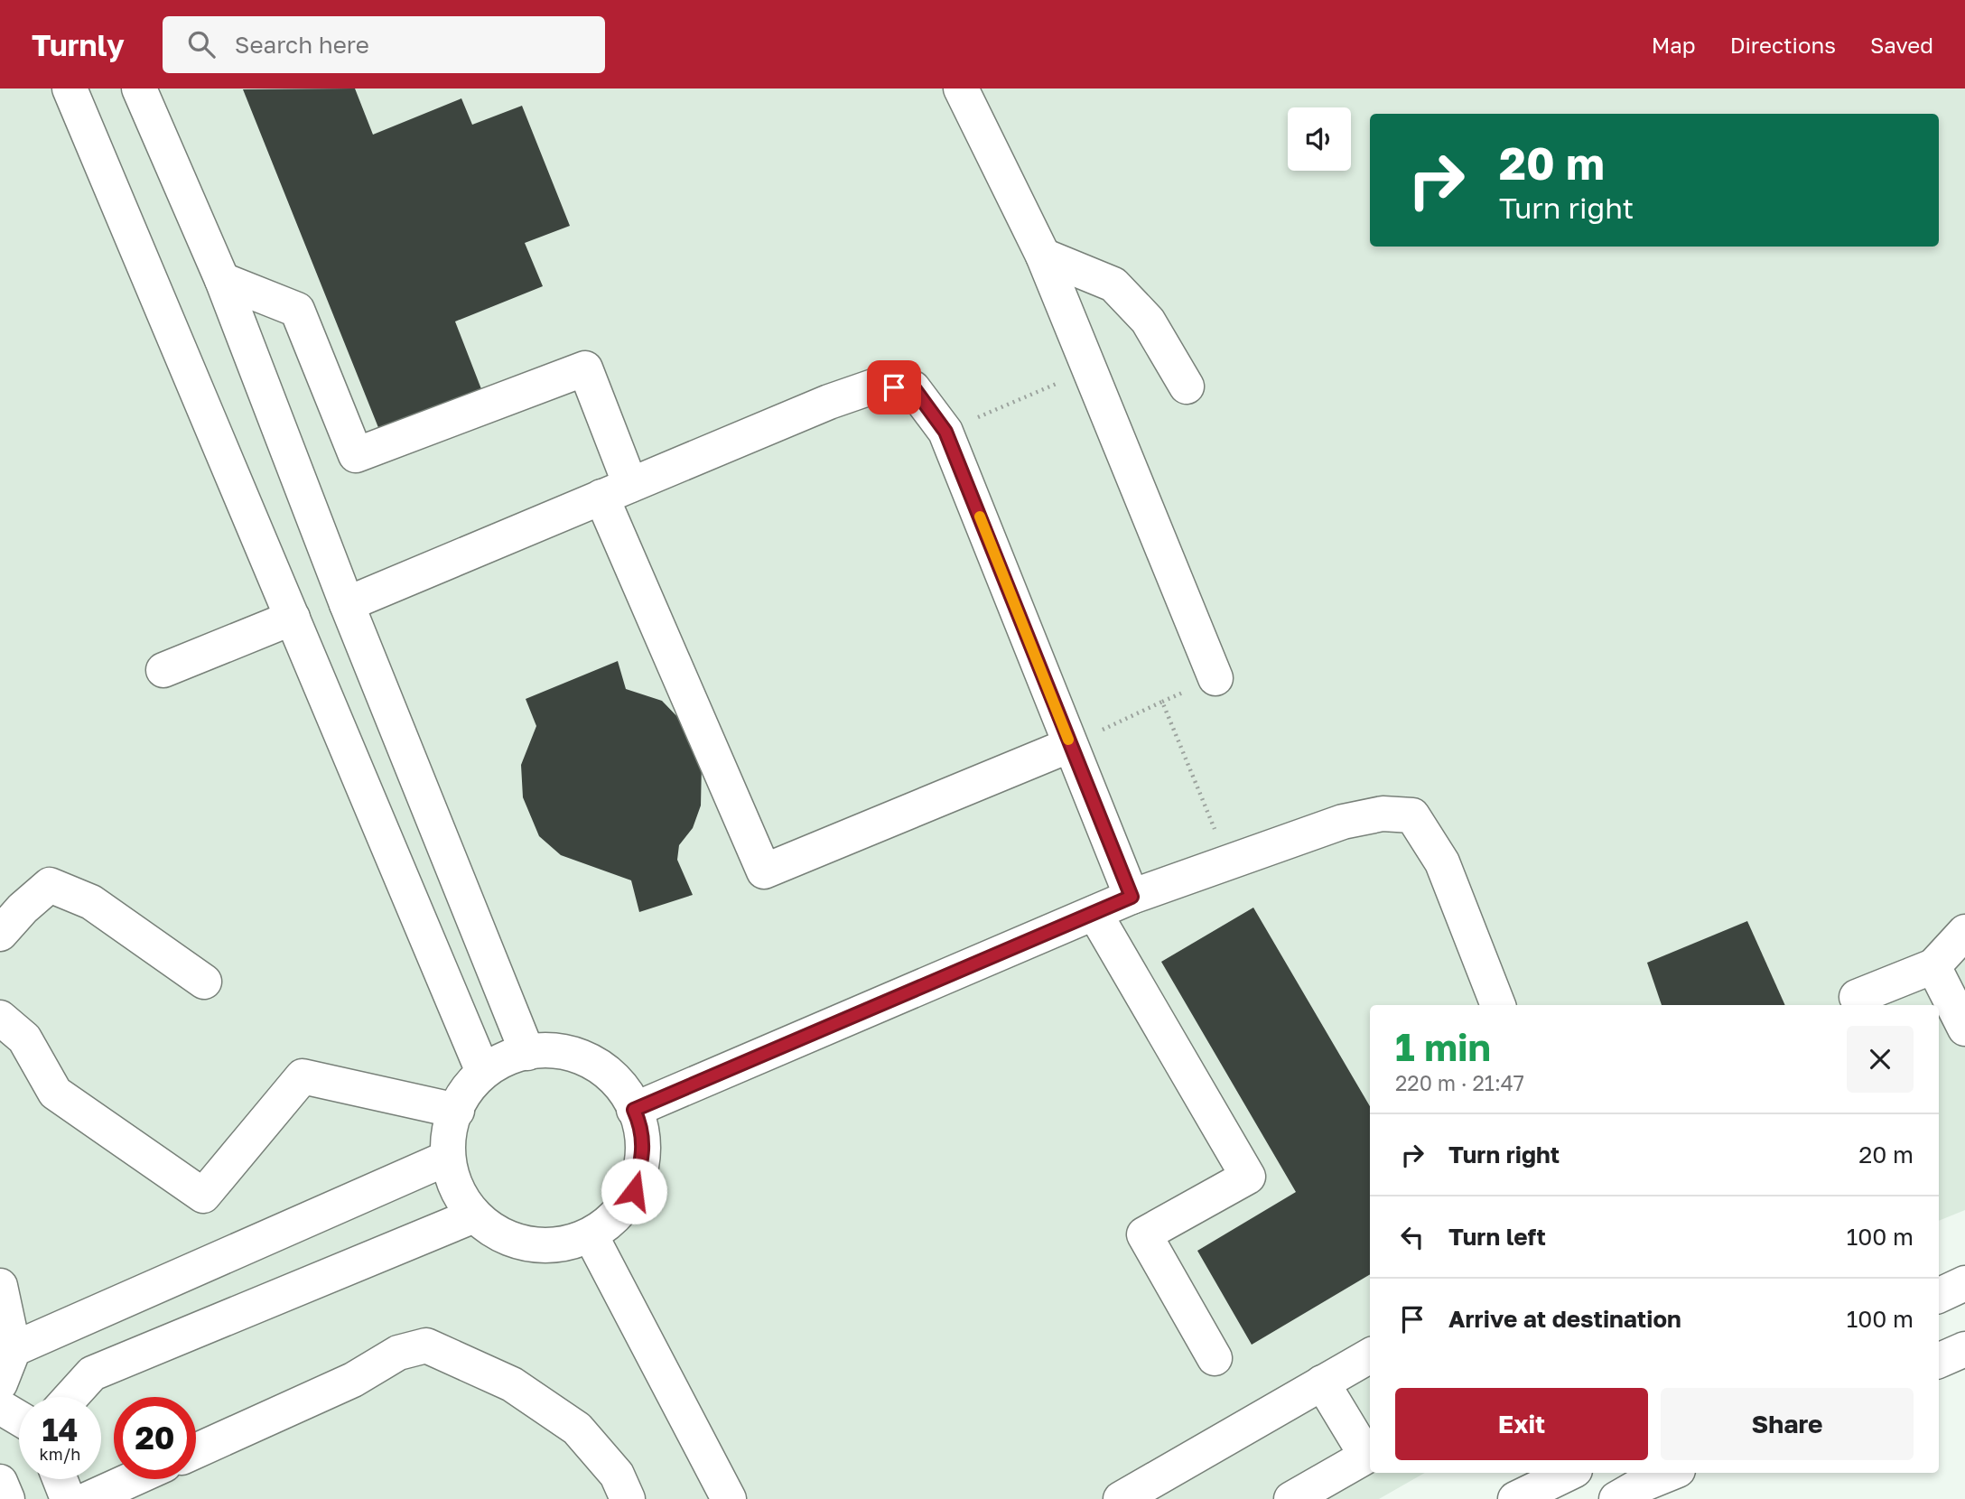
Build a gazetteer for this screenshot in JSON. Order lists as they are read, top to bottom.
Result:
{
  "page": {
    "header": "Turnly",
    "search": "Search here",
    "nav": ["Map", "Directions", "Saved"],
    "turn": ["20 m", "Turn right"],
    "heading": ["1 min", "220 m · 21:47"],
    "list": [
      {
        "name": "Turn right",
        "value": "20 m"
      },
      {
        "name": "Turn left",
        "value": "100 m"
      },
      {
        "name": "Arrive at destination",
        "value": "100 m"
      }
    ],
    "buttons": ["Exit", "Share"],
    "speed": "14 km/h",
    "limit": "20"
  }
}
